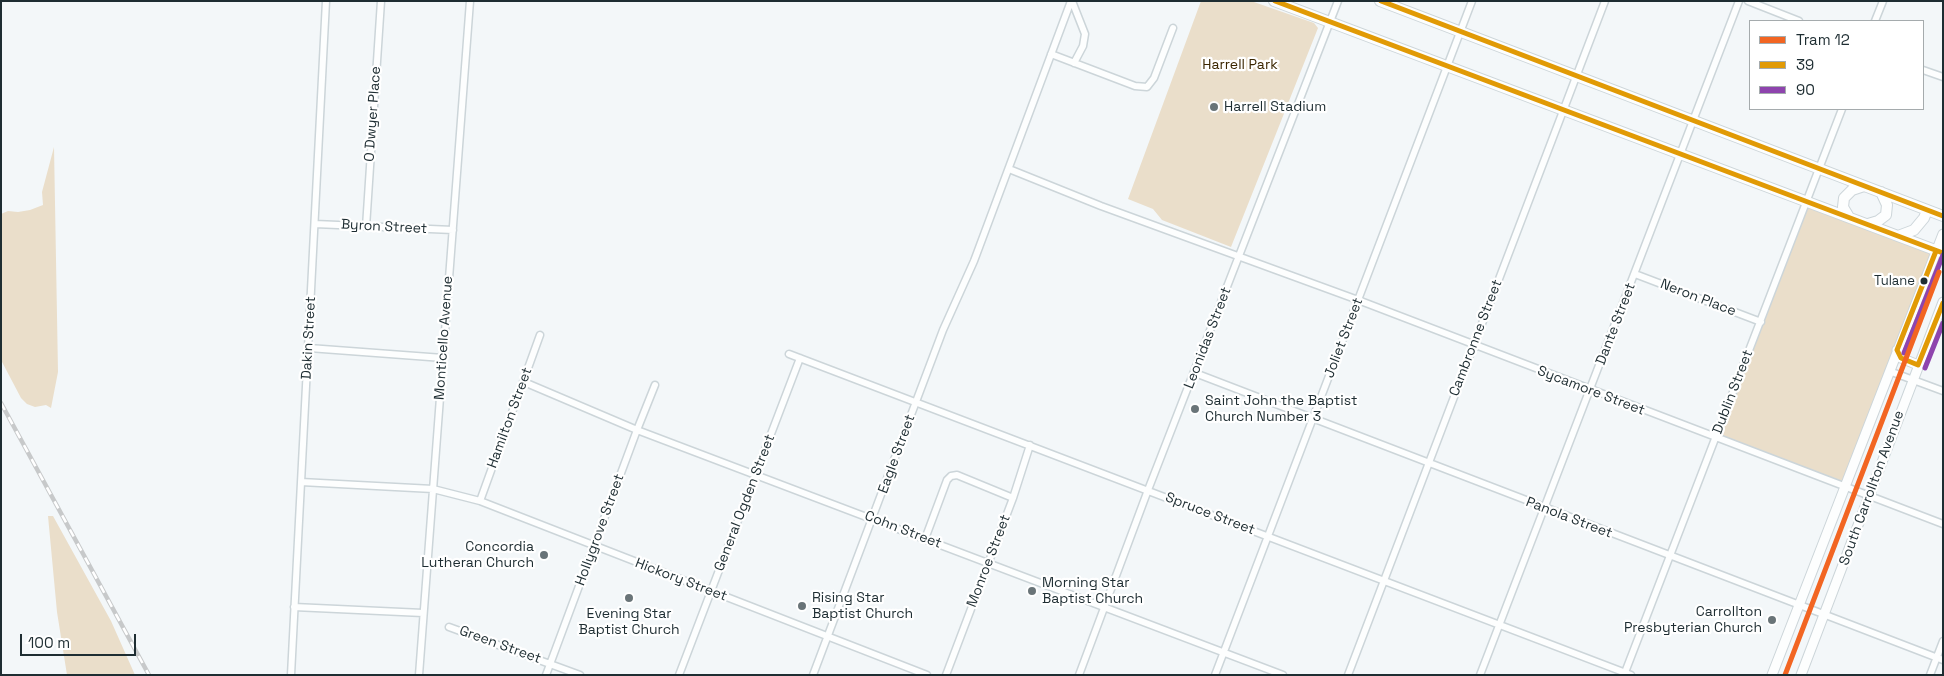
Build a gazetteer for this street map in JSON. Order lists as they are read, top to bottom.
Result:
{
  "streets": {
    "main road": ["South Carrollton Avenue"],
    "street": [
      "O Dwyer Place",
      "Byron Street",
      "Neron Place",
      "Dante Street",
      "Dakin Street",
      "Monticello Avenue",
      "Leonidas Street",
      "Joliet Street",
      "Cambronne Street",
      "Sycamore Street",
      "Dublin Street",
      "Hamilton Street",
      "Eagle Street",
      "General Ogden Street",
      "Spruce Street",
      "Panola Street",
      "Hollygrove Street",
      "Cohn Street",
      "Monroe Street",
      "Hickory Street",
      "Green Street"
    ]
  },
  "crossings": [
    ["O Dwyer Place", "Byron Street"],
    ["Byron Street", "Dakin Street"],
    ["Byron Street", "Monticello Avenue"],
    ["Neron Place", "Dante Street"],
    ["Neron Place", "Dublin Street"],
    ["Dante Street", "Sycamore Street"],
    ["Dante Street", "Spruce Street"],
    ["Dante Street", "Panola Street"],
    ["Dakin Street", "Hickory Street"],
    ["Monticello Avenue", "Hickory Street"],
    ["Leonidas Street", "Sycamore Street"],
    ["Leonidas Street", "Spruce Street"],
    ["Leonidas Street", "Panola Street"],
    ["Leonidas Street", "Cohn Street"],
    ["Joliet Street", "Sycamore Street"],
    ["Joliet Street", "Spruce Street"],
    ["Joliet Street", "Panola Street"],
    ["Joliet Street", "Cohn Street"],
    ["Cambronne Street", "Sycamore Street"],
    ["Cambronne Street", "Spruce Street"],
    ["Cambronne Street", "Panola Street"],
    ["Sycamore Street", "Dublin Street"],
    ["Sycamore Street", "Eagle Street"],
    ["Sycamore Street", "South Carrollton Avenue"],
    ["Dublin Street", "Spruce Street"],
    ["Dublin Street", "Panola Street"],
    ["Hamilton Street", "Cohn Street"],
    ["Hamilton Street", "Hickory Street"],
    ["Eagle Street", "Spruce Street"],
    ["Eagle Street", "Cohn Street"],
    ["Eagle Street", "Hickory Street"],
    ["South Carrollton Avenue", "Panola Street"],
    ["General Ogden Street", "Spruce Street"],
    ["General Ogden Street", "Cohn Street"],
    ["General Ogden Street", "Hickory Street"],
    ["Spruce Street", "Monroe Street"],
    ["Hollygrove Street", "Cohn Street"],
    ["Hollygrove Street", "Hickory Street"],
    ["Hollygrove Street", "Green Street"],
    ["Cohn Street", "Monroe Street"]
  ],
  "parks": ["Harrell Park"],
  "places": [
    "Harrell Stadium",
    "Tulane",
    "Saint John the Baptist Church Number 3",
    "Concordia Lutheran Church",
    "Morning Star Baptist Church",
    "Evening Star Baptist Church",
    "Rising Star Baptist Church",
    "Carrollton Presbyterian Church"
  ],
  "lines": ["transit line 39", "transit line 90", "tram line 12"],
  "legend": ["Tram 12", "39", "90"],
  "scale_bar": "100 m"
}
